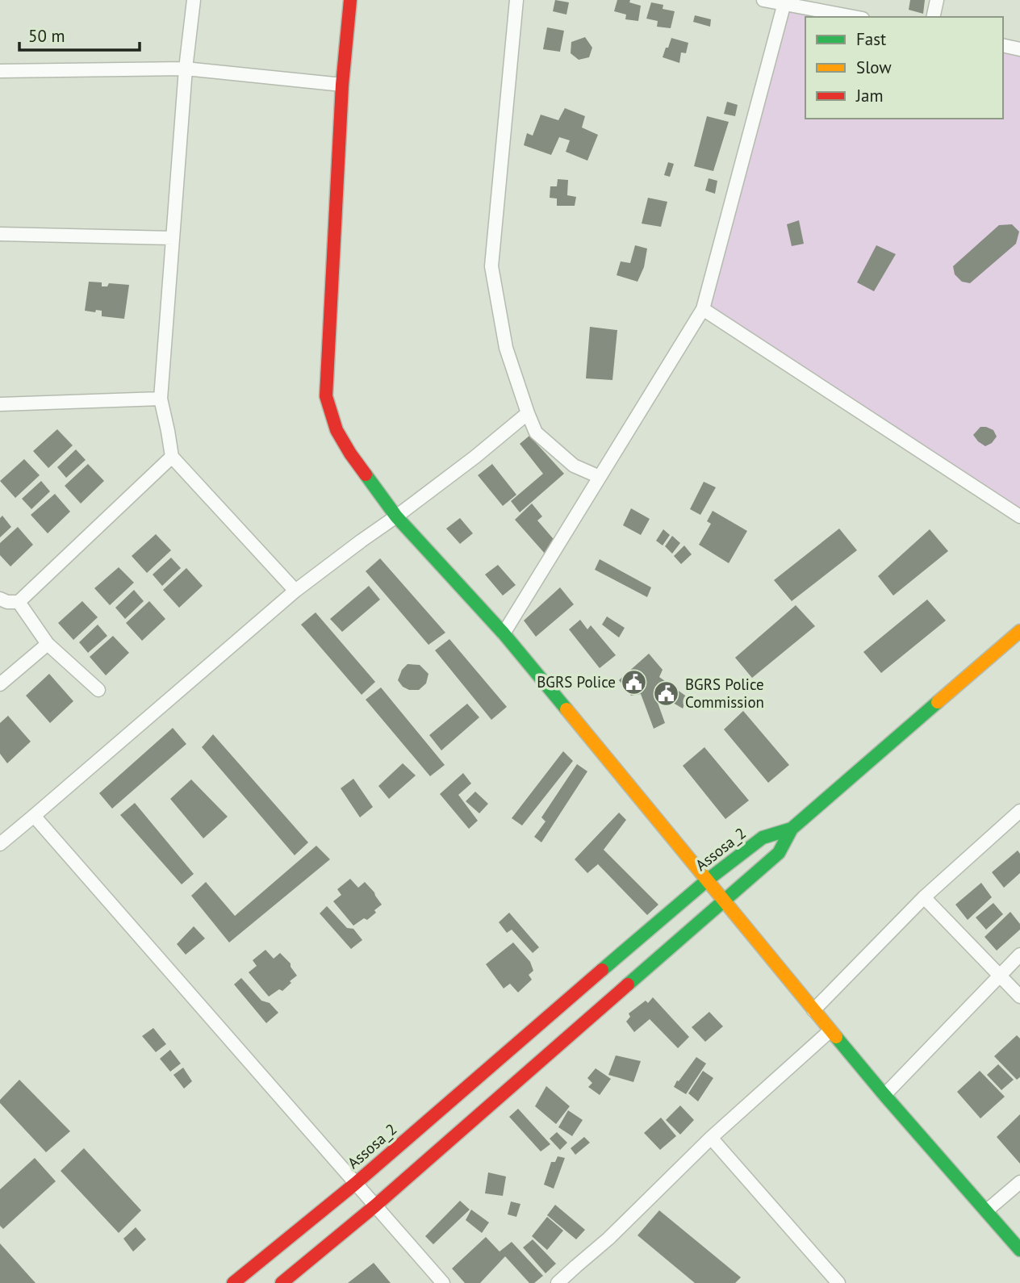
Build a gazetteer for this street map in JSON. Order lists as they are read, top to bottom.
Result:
{
  "streets": {
    "street": ["Assosa_2"]
  },
  "places": {
    "public building": ["BGRS Police", "BGRS Police Commission"]
  },
  "legend": ["Fast", "Slow", "Jam"],
  "scale_bar": "50 m"
}
